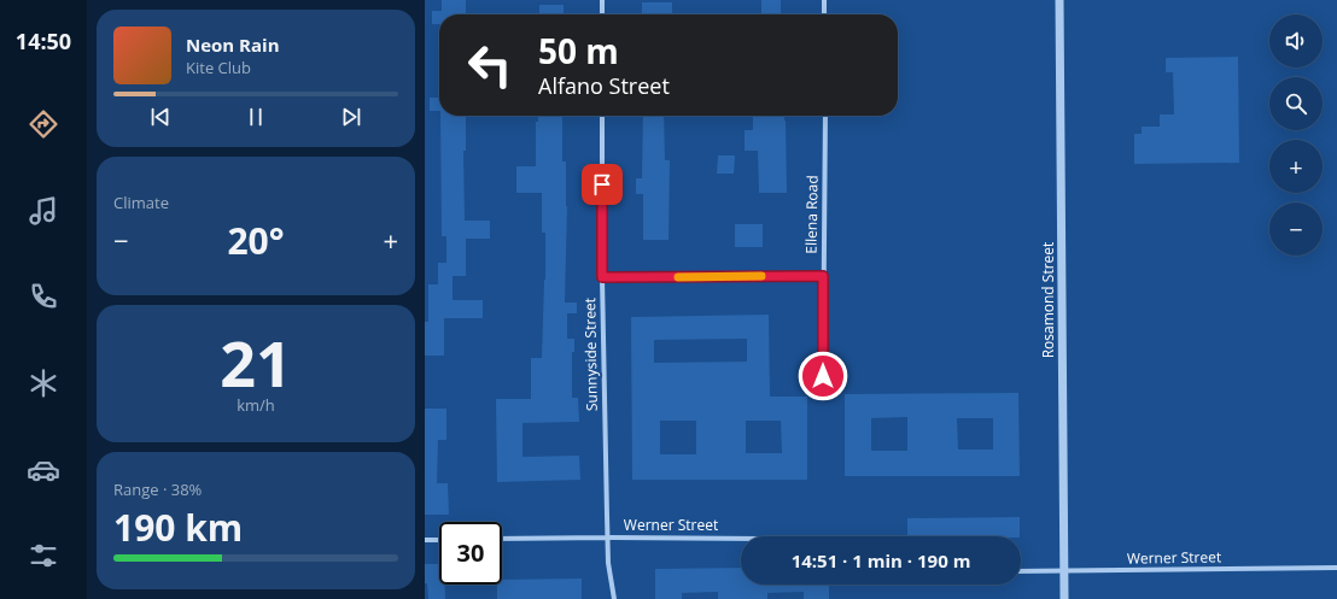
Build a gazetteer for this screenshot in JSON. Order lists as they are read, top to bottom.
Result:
{
  "streets": {
    "street": [
      "Ellena Road",
      "Rosamond Street",
      "Sunnyside Street",
      "Werner Street"
    ]
  },
  "crossings": [
    ["Rosamond Street", "Werner Street"],
    ["Sunnyside Street", "Werner Street"]
  ],
  "page": {
    "tabs": "14:50",
    "map_buttons": ["+", "−"],
    "turn": ["50 m", "Alfano Street"],
    "song": ["Neon Rain", "Kite Club"],
    "tile": [
      "Climate",
      ["21", "km/h"],
      ["Range · 38%", "190 km"]
    ],
    "heat": ["−", "20°", "+"],
    "limit": "30",
    "trip": "14:51 · 1 min · 190 m"
  }
}
